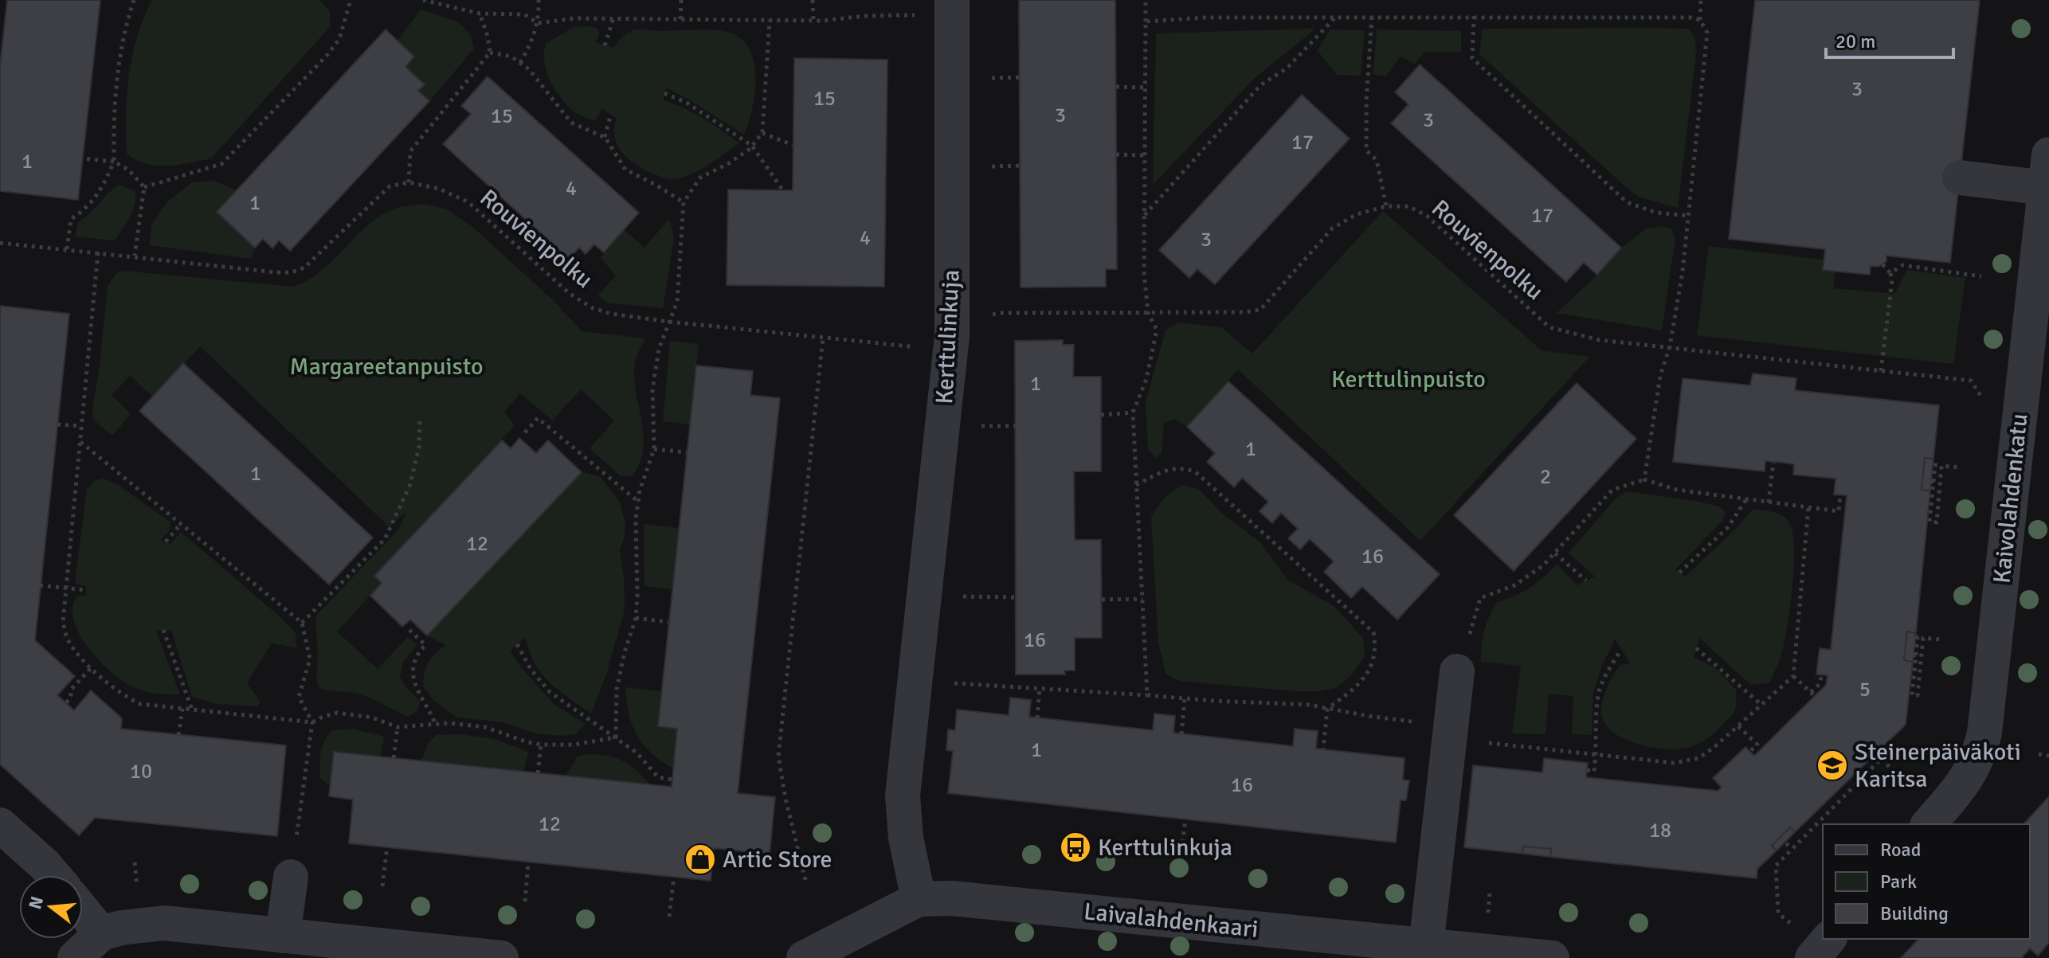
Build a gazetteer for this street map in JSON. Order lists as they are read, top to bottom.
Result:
{
  "streets": {
    "street": ["Kerttulinkuja", "Kaivolahdenkatu", "Laivalahdenkaari"],
    "path": ["Rouvienpolku"]
  },
  "crossings": [
    ["Kerttulinkuja", "Laivalahdenkaari"]
  ],
  "parks": ["Margareetanpuisto", "Kerttulinpuisto"],
  "places": {
    "school or university": ["Steinerpäiväkoti Karitsa"],
    "bus stop": ["Kerttulinkuja"],
    "shop": ["Artic Store"]
  },
  "house_numbers": [
    "3",
    "15",
    "3",
    "15",
    "3",
    "17",
    "1",
    "4",
    "1",
    "17",
    "4",
    "3",
    "1",
    "1",
    "1",
    "2",
    "12",
    "16",
    "16",
    "5",
    "1",
    "10",
    "16",
    "12",
    "18"
  ],
  "legend": ["Road", "Park", "Building"],
  "scale_bar": "20 m",
  "north": "left"
}
